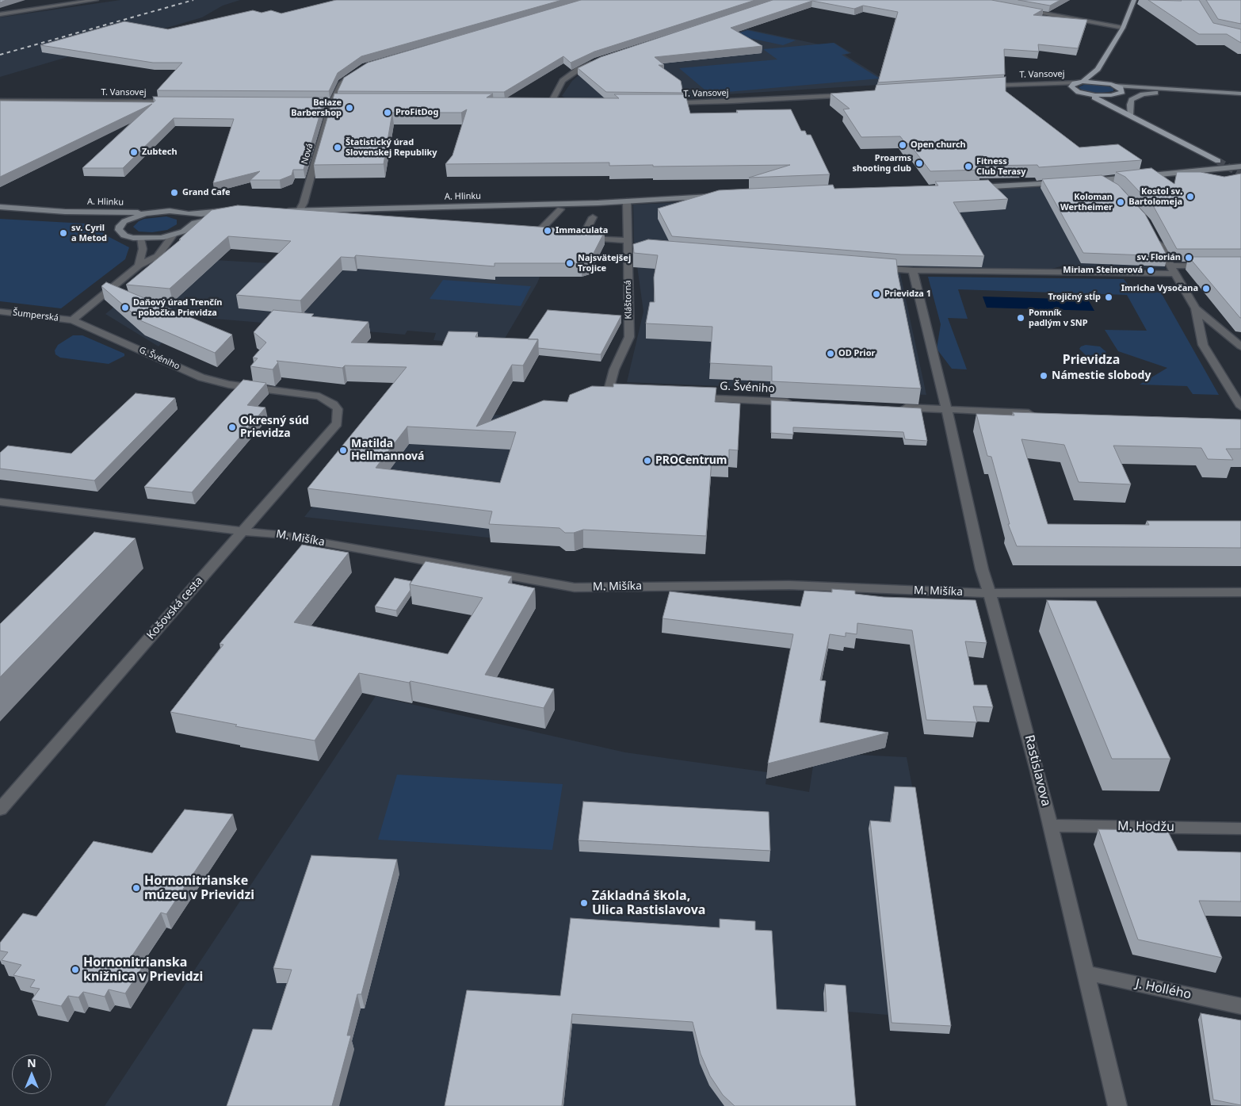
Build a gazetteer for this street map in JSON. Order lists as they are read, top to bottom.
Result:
{
  "streets": {
    "street": [
      "T. Vansovej",
      "Nová",
      "A. Hlinku",
      "Kláštorná",
      "Šumperská",
      "G. Švéniho",
      "M. Mišíka",
      "Košovská cesta",
      "Rastislavova",
      "M. Hodžu",
      "J. Hollého"
    ]
  },
  "crossings": [
    ["Nová", "A. Hlinku"],
    ["A. Hlinku", "Kláštorná"],
    ["Šumperská", "G. Švéniho"],
    ["G. Švéniho", "Košovská cesta"],
    ["M. Mišíka", "Košovská cesta"],
    ["M. Mišíka", "Rastislavova"],
    ["Rastislavova", "M. Hodžu"],
    ["Rastislavova", "J. Hollého"]
  ],
  "districts": ["Prievidza"],
  "places": [
    "Belaze Barbershop",
    "ProFitDog",
    "Open church",
    "Štatistický úrad Slovenskej Republiky",
    "Zubtech",
    "Proarms shooting club",
    "Fitness Club Terasy",
    "Grand Cafe",
    "Kostol sv. Bartolomeja",
    "Koloman Wertheimer",
    "Immaculata",
    "sv. Cyril a Metod",
    "sv. Florián",
    "Najsvätejšej Trojice",
    "Miriam Steinerová",
    "Imricha Vysočana",
    "Prievidza 1",
    "Trojičný stĺp",
    "Daňový úrad Trenčín - pobočka Prievidza",
    "Pomník padlým v SNP",
    "OD Prior",
    "Námestie slobody",
    "Okresný súd Prievidza",
    "Matilda Hellmannová",
    "PROCentrum",
    "Hornonitrianske múzeu v Prievidzi",
    "Základná škola, Ulica Rastislavova",
    "Hornonitrianska knižnica v Prievidzi"
  ],
  "north": "top"
}
